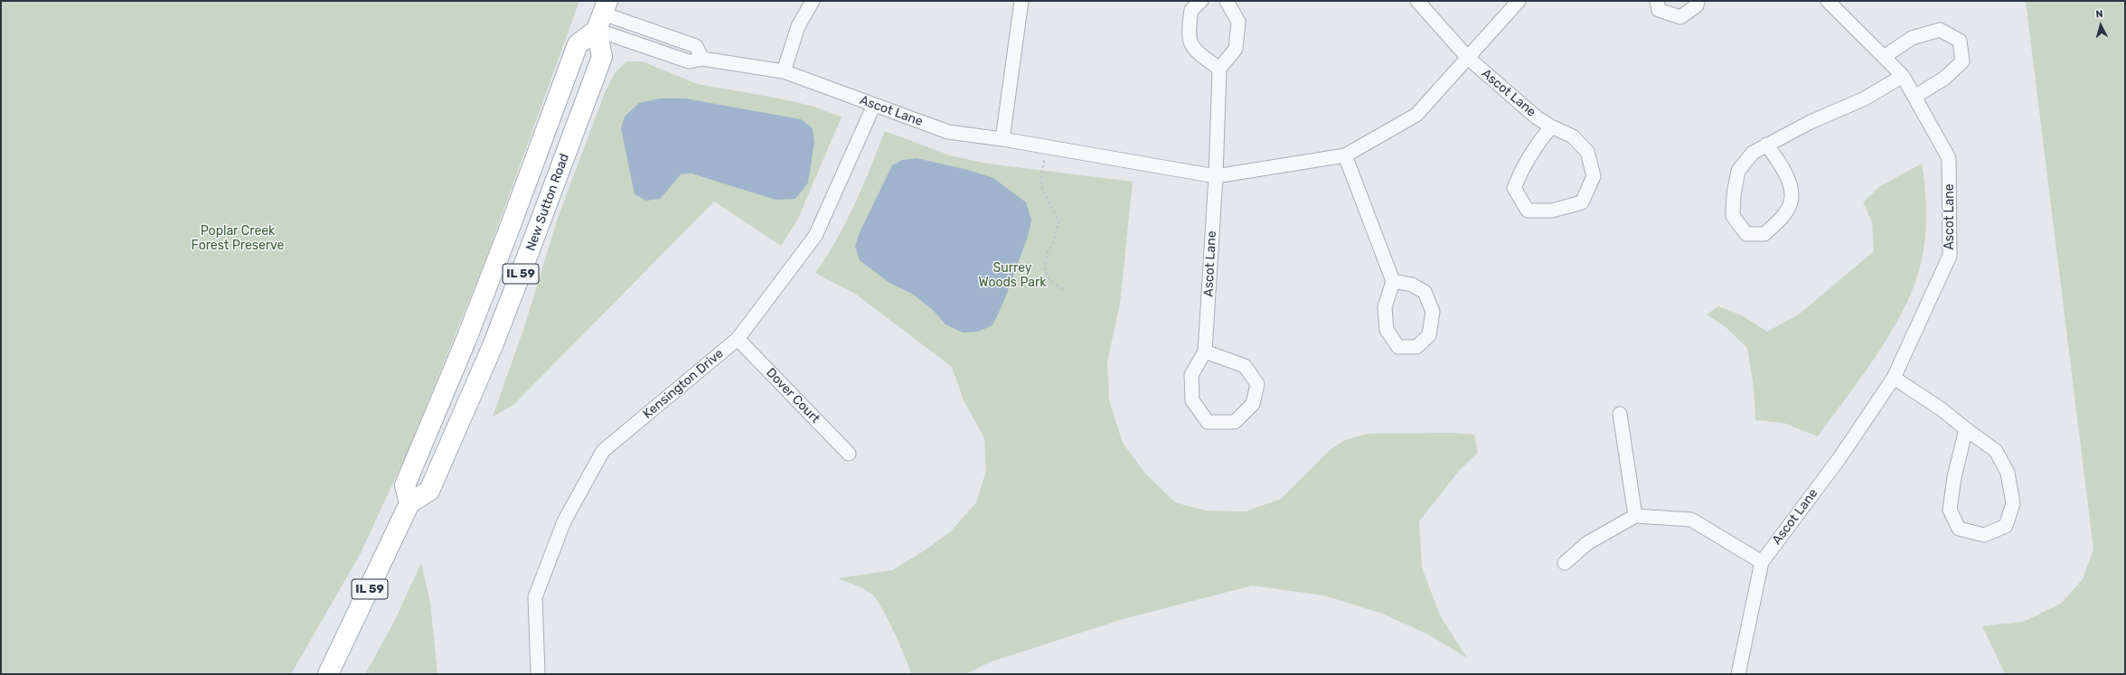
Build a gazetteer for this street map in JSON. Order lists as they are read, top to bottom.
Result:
{
  "streets": {
    "main road": ["New Sutton Road", "IL 59"],
    "street": ["Ascot Lane", "Kensington Drive", "Dover Court"]
  },
  "crossings": [
    ["Ascot Lane", "New Sutton Road"],
    ["Ascot Lane", "IL 59"],
    ["Ascot Lane", "Kensington Drive"],
    ["New Sutton Road", "IL 59"],
    ["Kensington Drive", "Dover Court"]
  ],
  "parks": ["Poplar Creek Forest Preserve", "Surrey Woods Park"],
  "north": "top"
}
